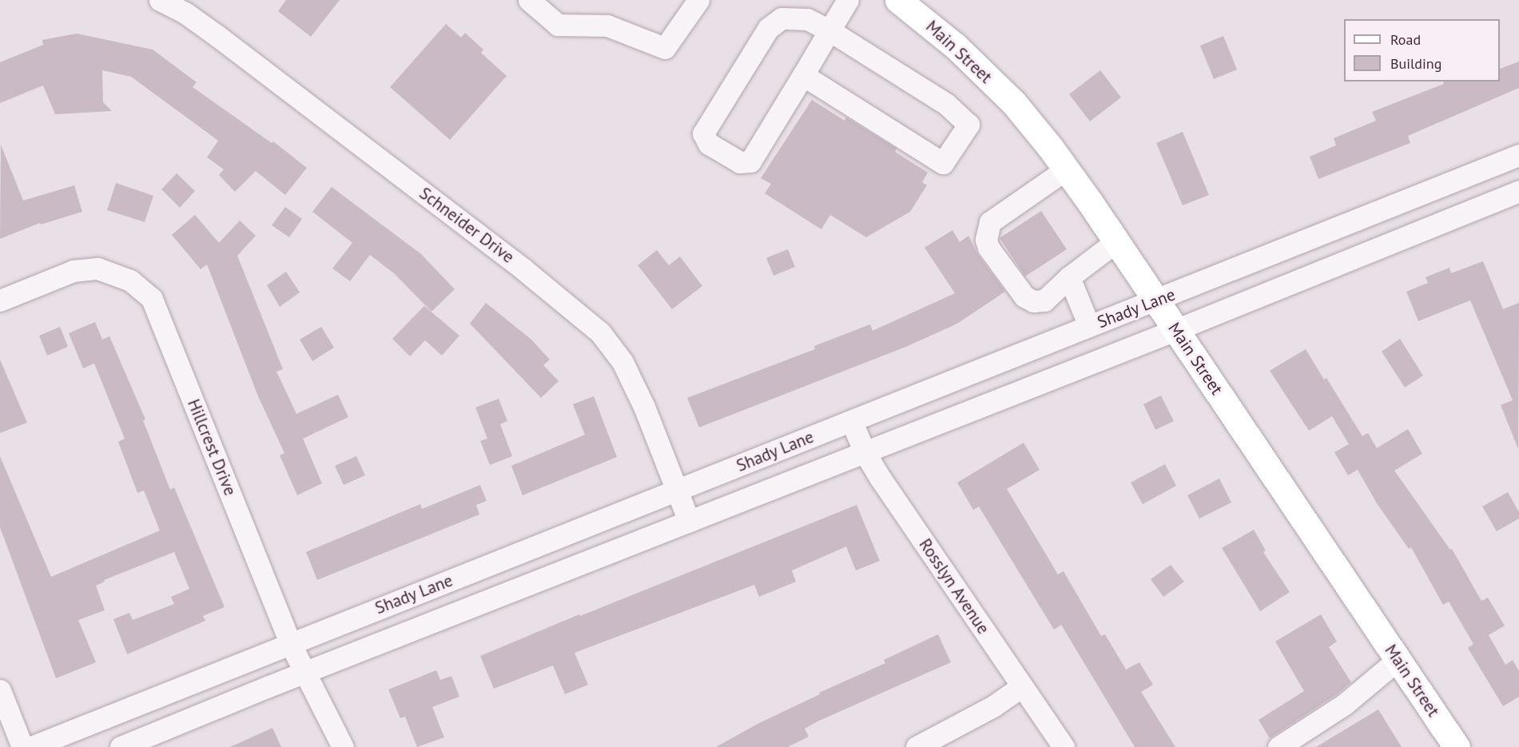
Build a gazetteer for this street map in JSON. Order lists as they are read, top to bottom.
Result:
{
  "streets": {
    "main road": ["Main Street"],
    "street": [
      "Schneider Drive",
      "Shady Lane",
      "Hillcrest Drive",
      "Rosslyn Avenue"
    ]
  },
  "crossings": [
    ["Main Street", "Shady Lane"],
    ["Schneider Drive", "Shady Lane"],
    ["Shady Lane", "Hillcrest Drive"],
    ["Shady Lane", "Rosslyn Avenue"]
  ],
  "legend": ["Road", "Building"]
}
